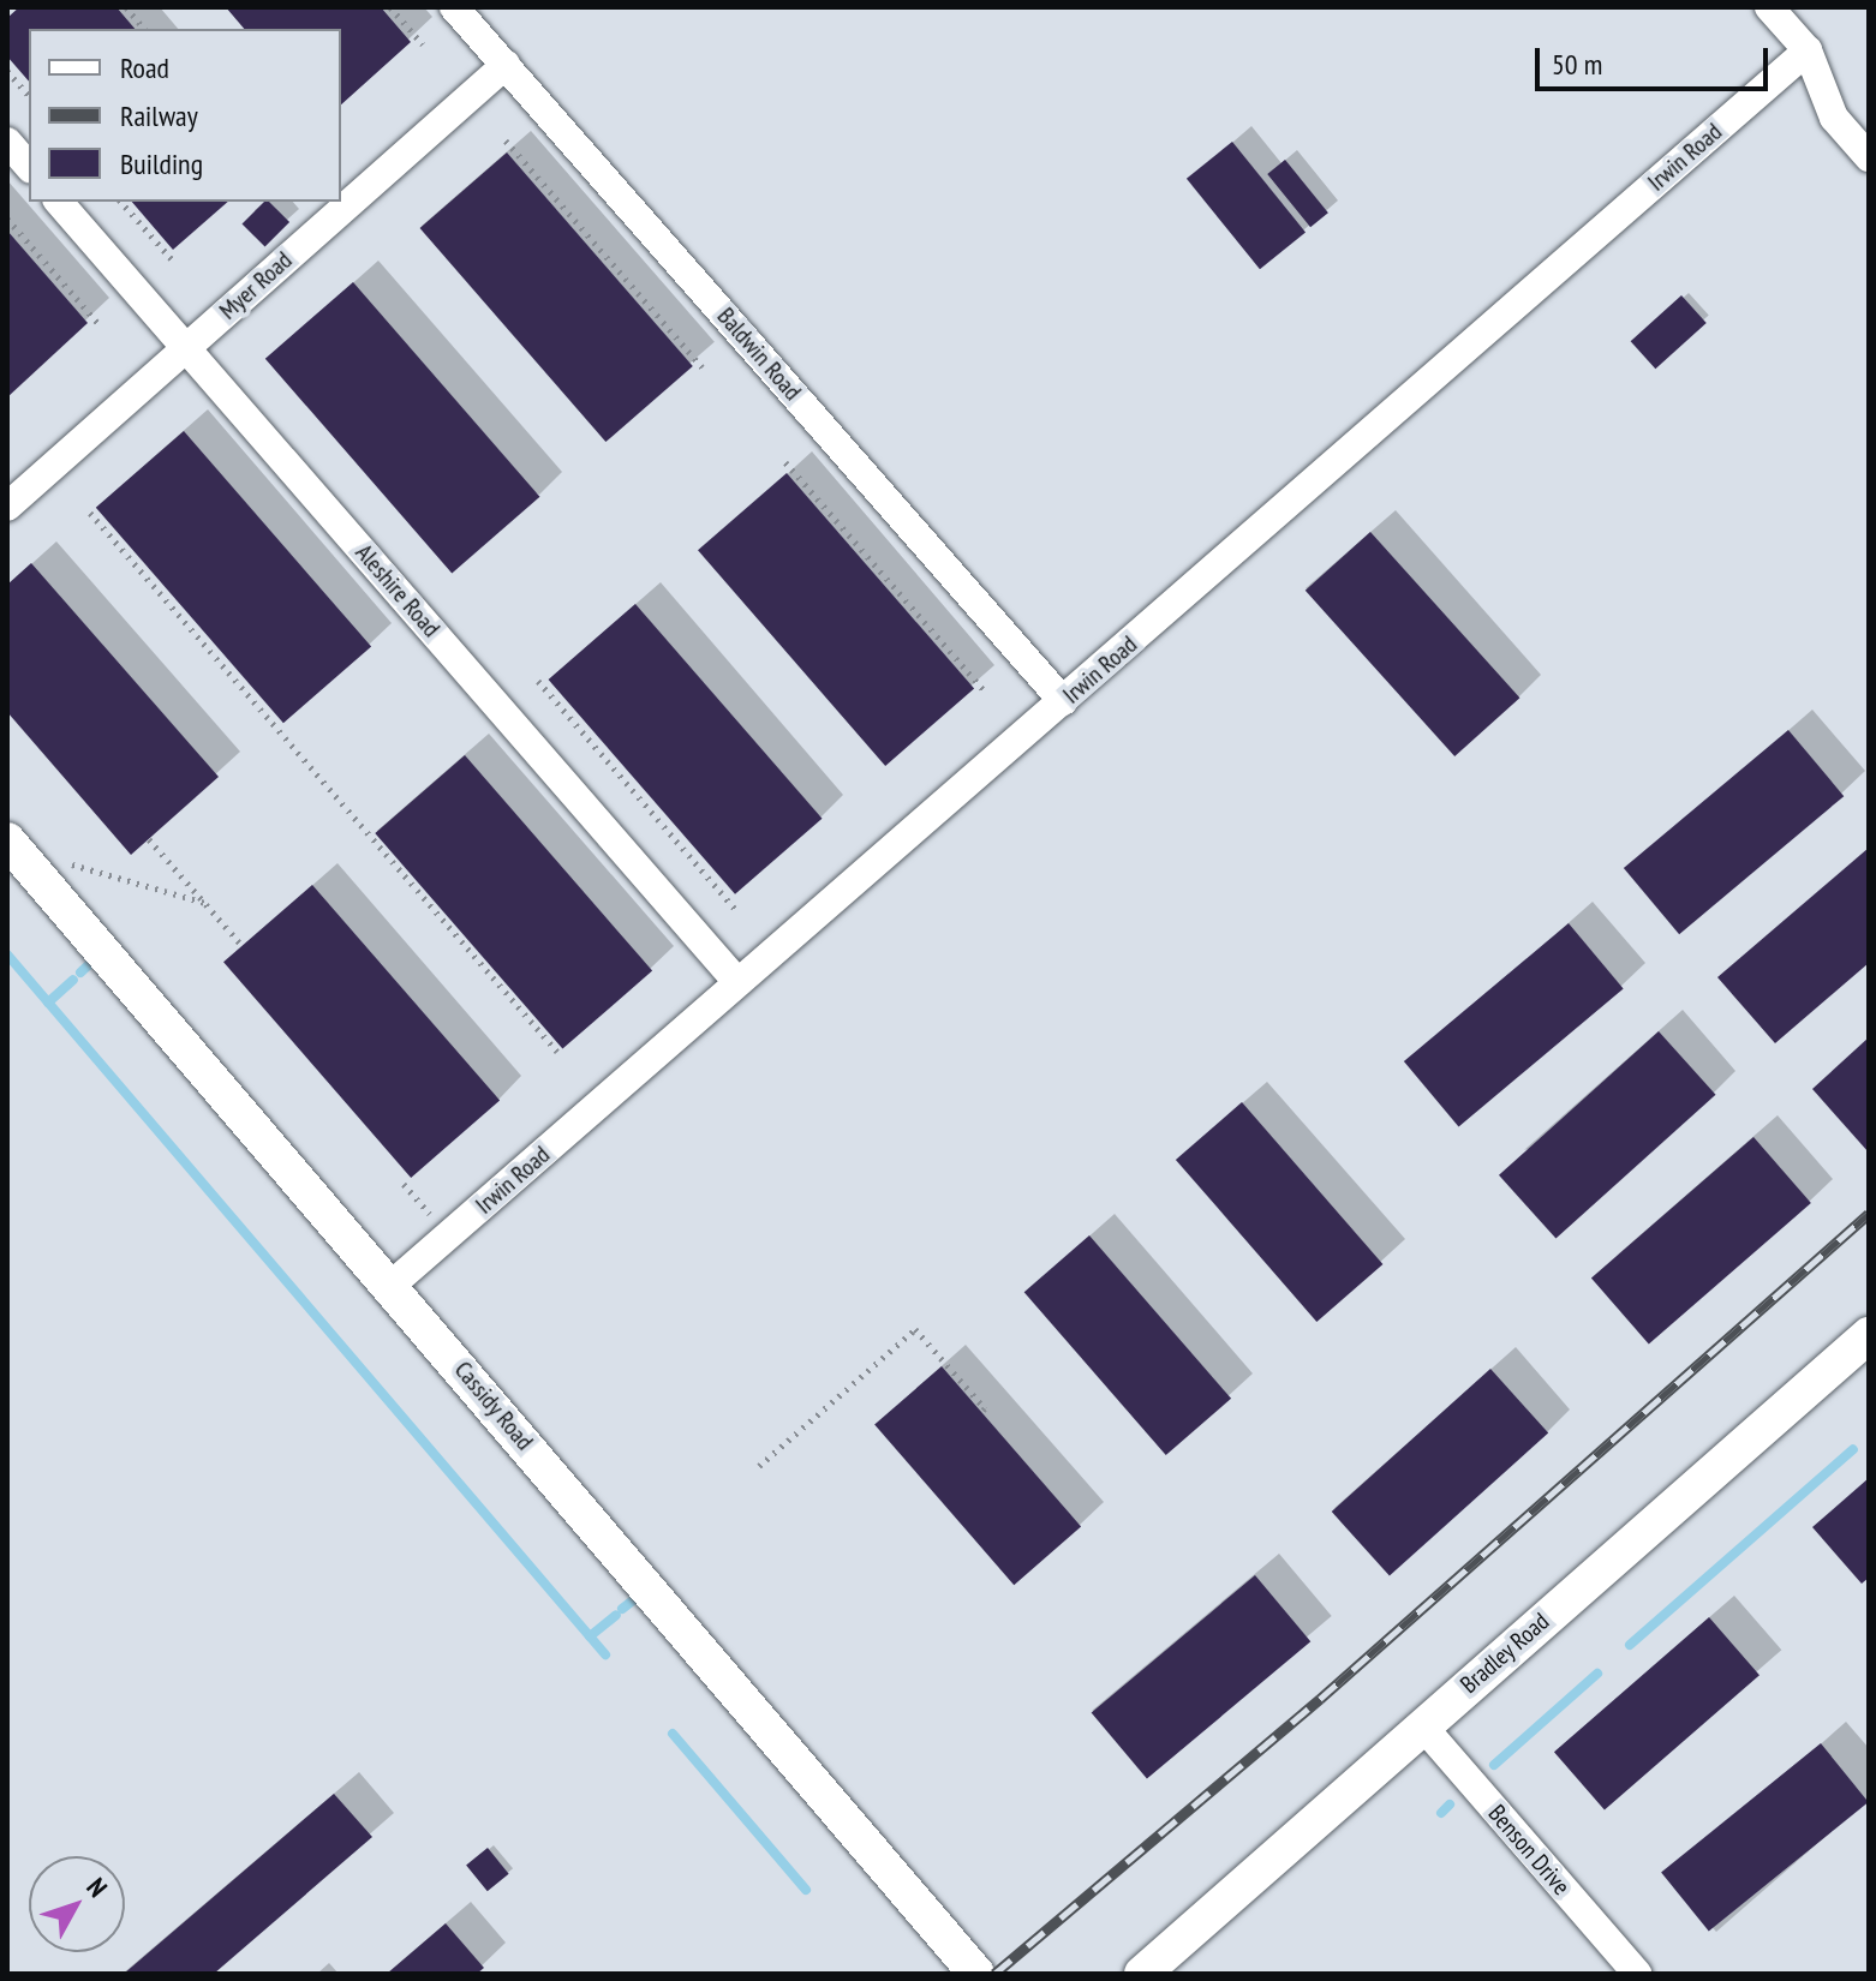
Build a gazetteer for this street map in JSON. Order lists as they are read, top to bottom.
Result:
{
  "streets": {
    "street": [
      "Irwin Road",
      "Myer Road",
      "Baldwin Road",
      "Aleshire Road",
      "Cassidy Road",
      "Bradley Road",
      "Benson Drive"
    ]
  },
  "crossings": [
    ["Irwin Road", "Baldwin Road"],
    ["Irwin Road", "Aleshire Road"],
    ["Irwin Road", "Cassidy Road"],
    ["Myer Road", "Baldwin Road"],
    ["Myer Road", "Aleshire Road"],
    ["Bradley Road", "Benson Drive"]
  ],
  "legend": ["Road", "Railway", "Building"],
  "scale_bar": "50 m",
  "north": "top right"
}
